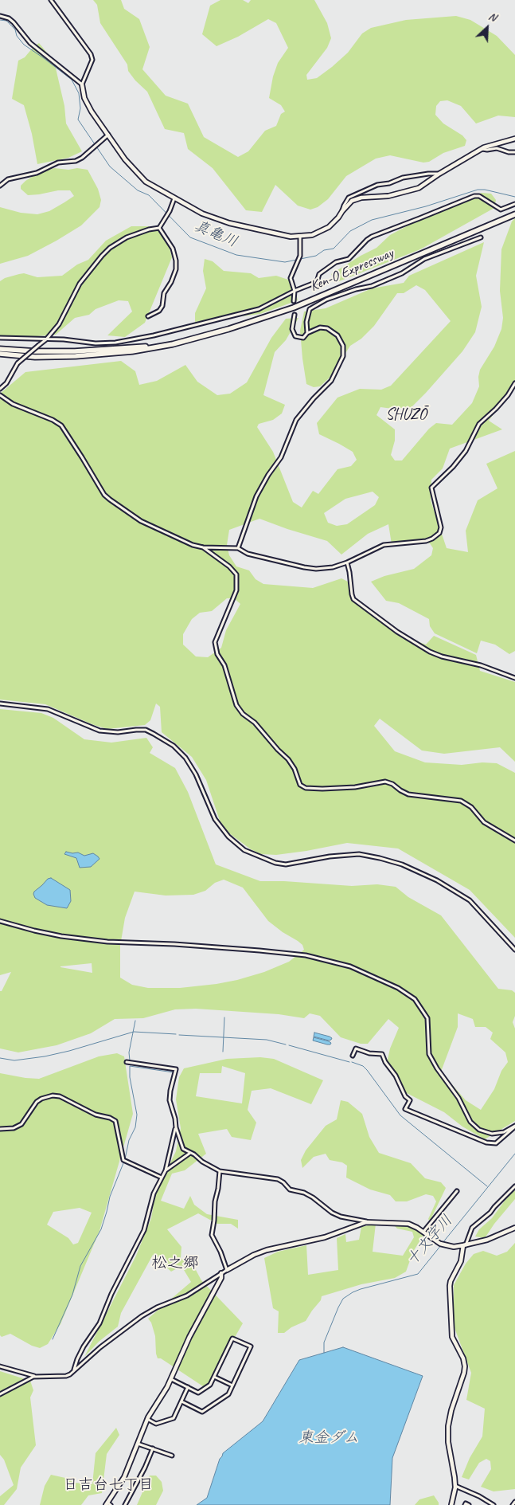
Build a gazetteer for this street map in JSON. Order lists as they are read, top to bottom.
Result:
{
  "streets": {
    "highway": ["Ken-O Expressway"]
  },
  "districts": ["SHUZŌ", "松之郷", "日吉台七丁目"],
  "water": ["真亀川", "十文字川", "東金ダム"],
  "north": "top right"
}
